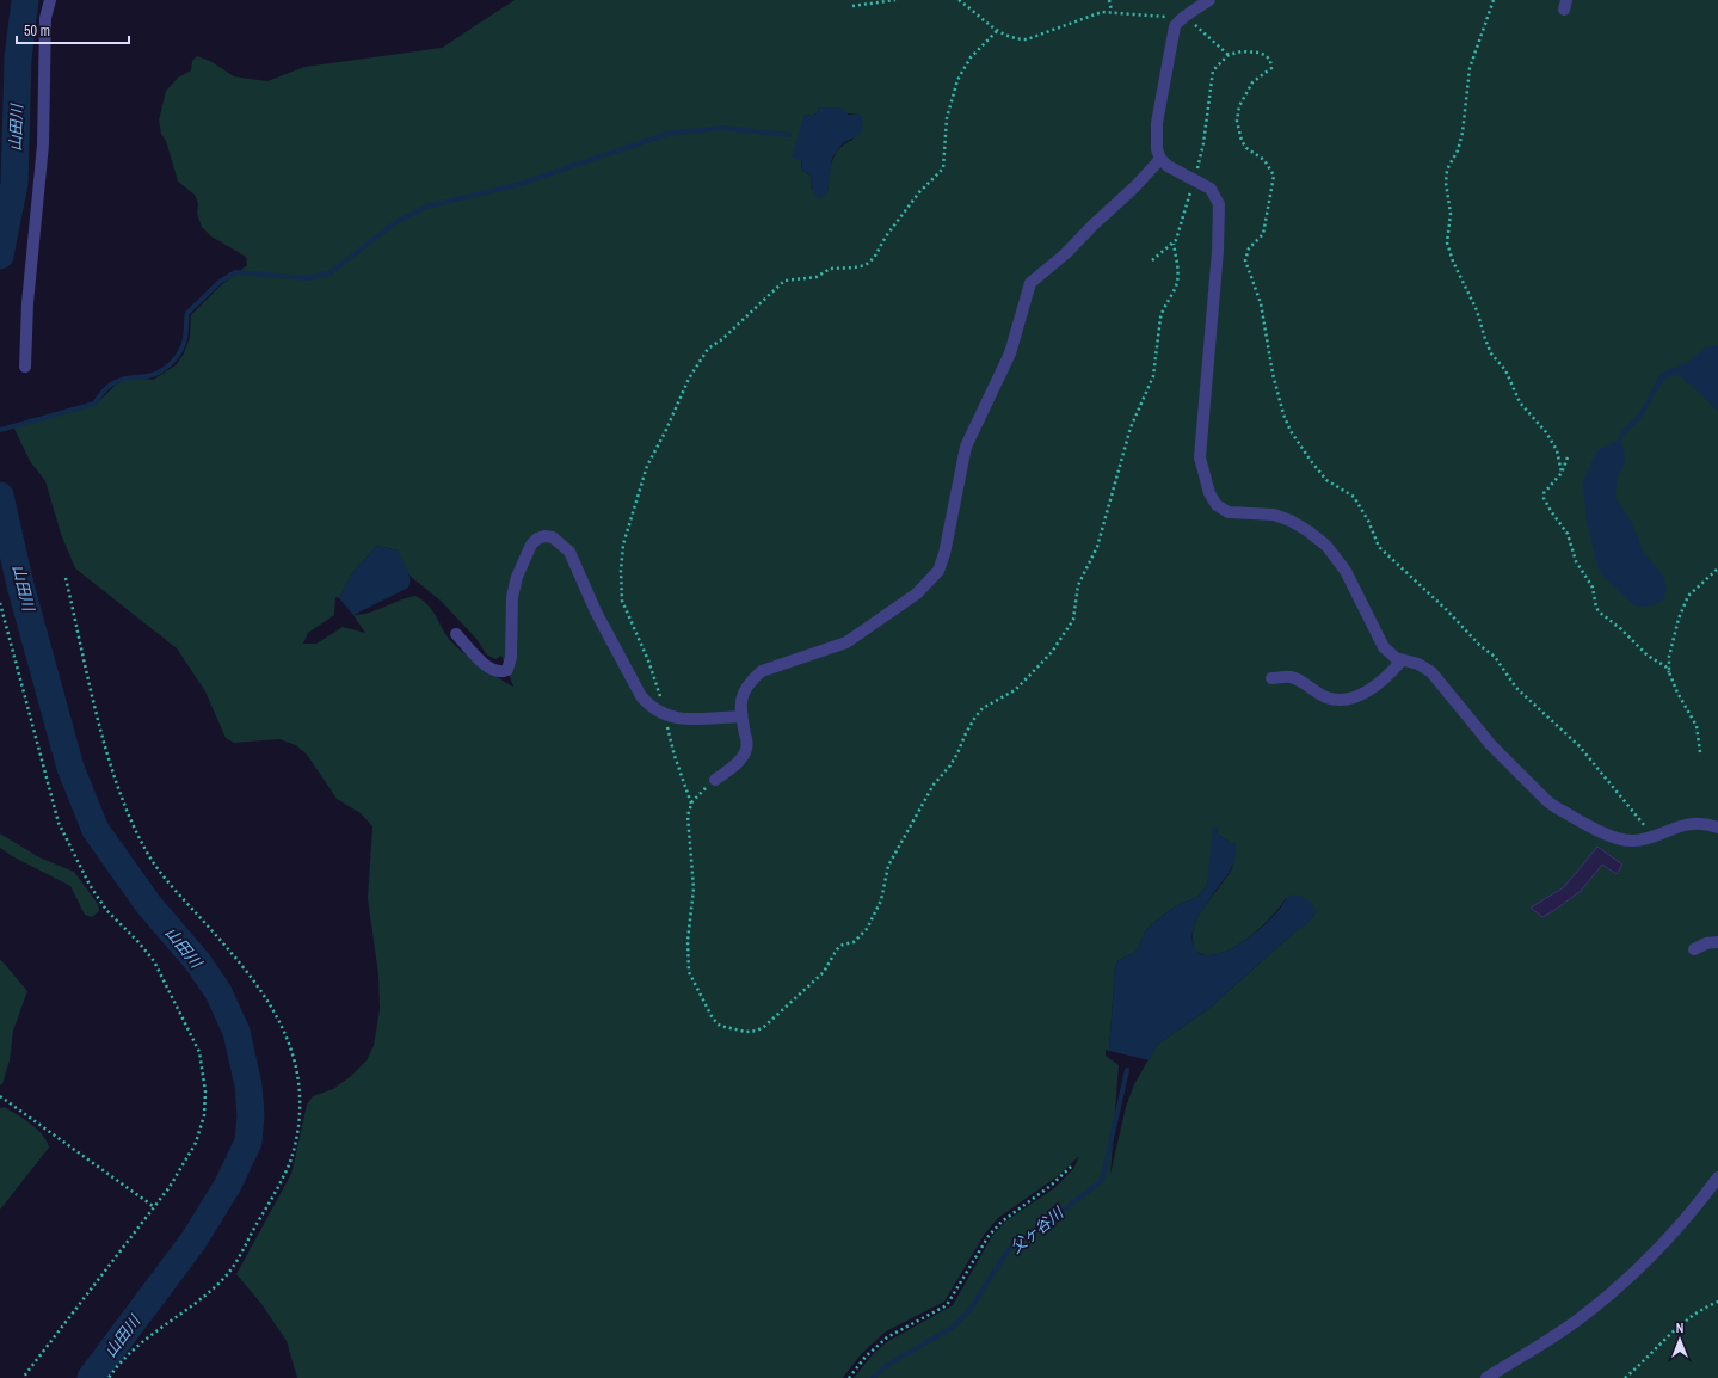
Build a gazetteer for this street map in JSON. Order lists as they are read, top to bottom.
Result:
{
  "water": ["山田川", "父ヶ谷川"],
  "scale_bar": "50 m",
  "north": "top"
}
